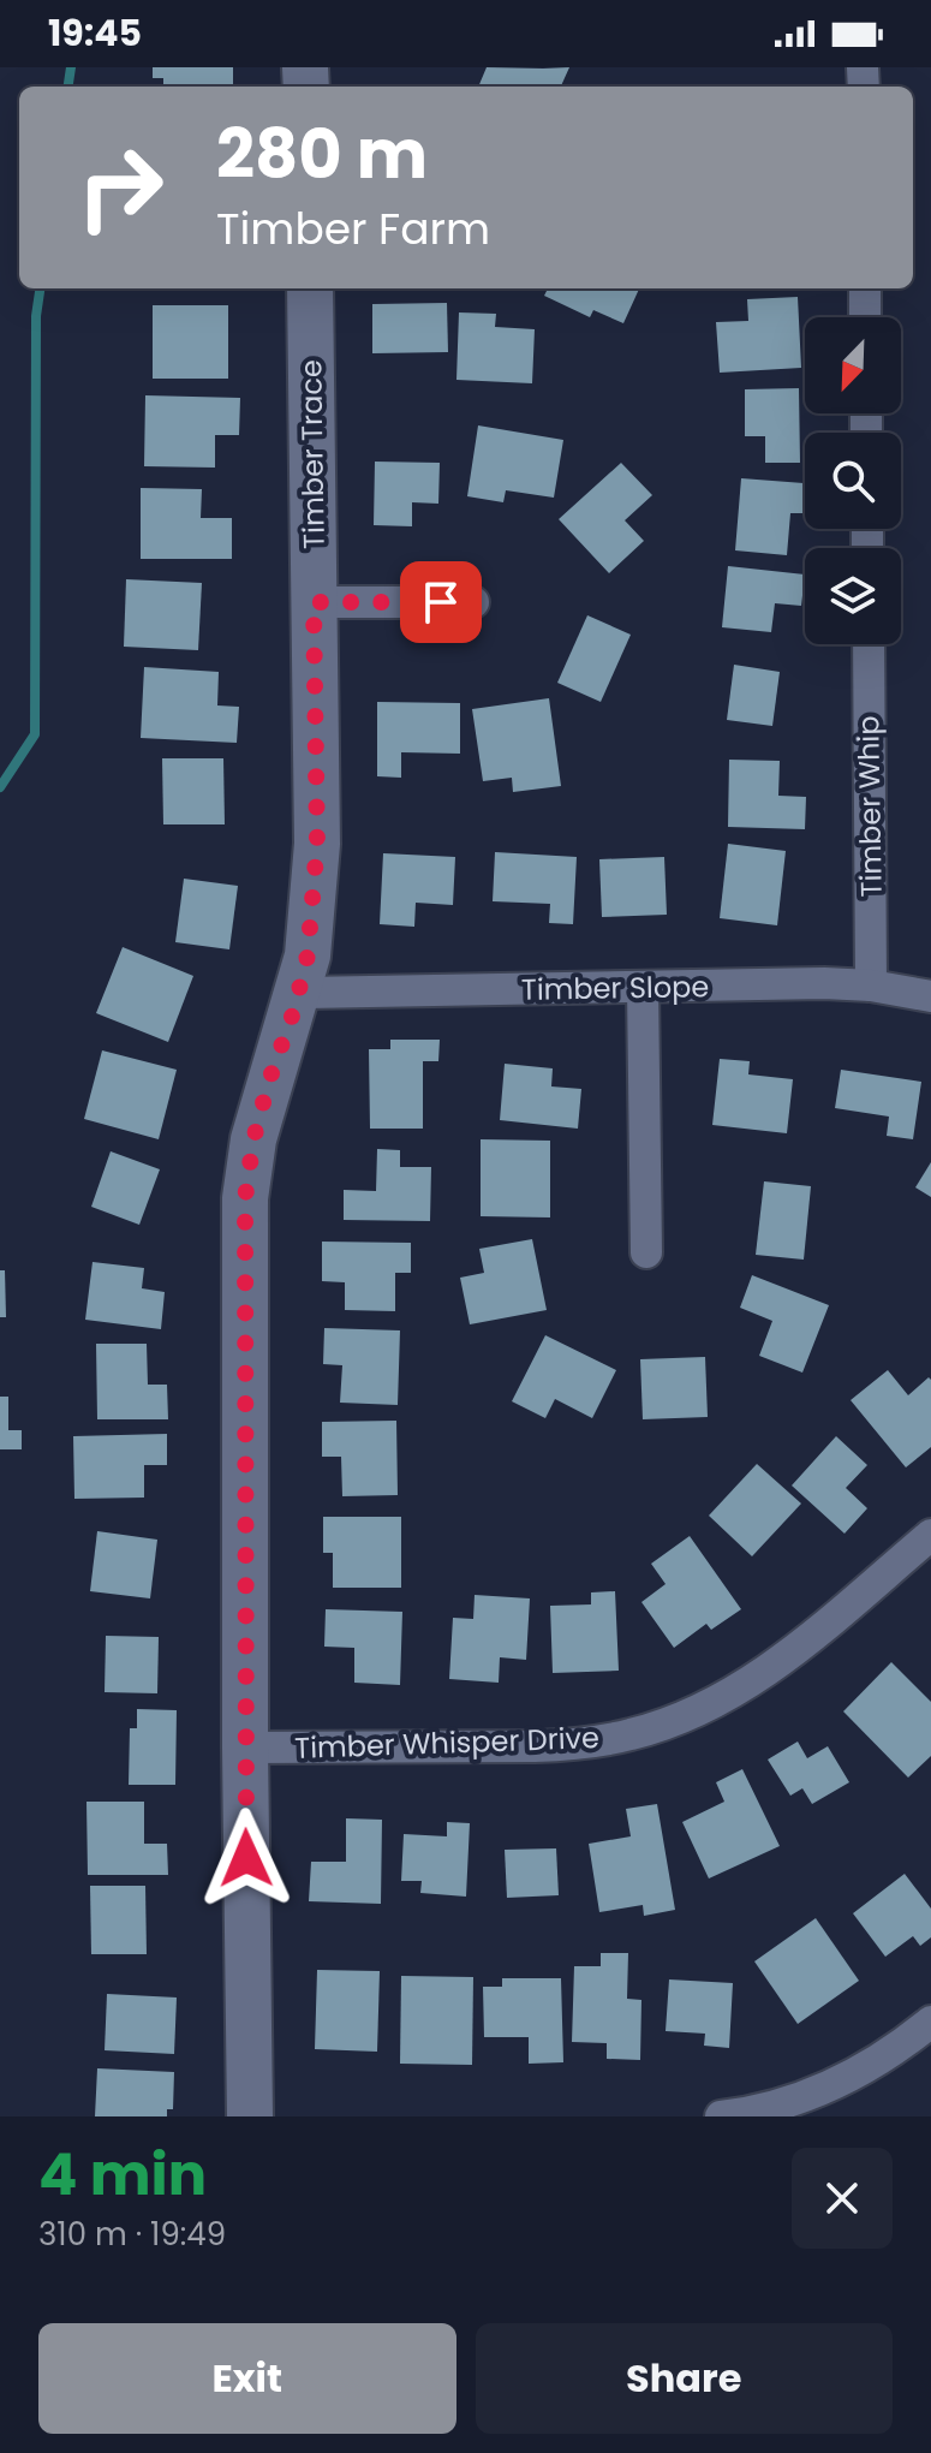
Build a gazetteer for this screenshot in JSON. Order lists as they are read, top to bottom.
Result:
{
  "streets": {
    "street": [
      "Timber Trace",
      "Timber Whip",
      "Timber Slope",
      "Timber Whisper Drive"
    ]
  },
  "crossings": [
    ["Timber Trace", "Timber Slope"],
    ["Timber Trace", "Timber Whisper Drive"],
    ["Timber Whip", "Timber Slope"]
  ],
  "north": "bottom left",
  "page": {
    "status": "19:45",
    "turn": ["280 m", "Timber Farm"],
    "heading": ["4 min", "310 m · 19:49"],
    "buttons": ["Exit", "Share"]
  }
}
